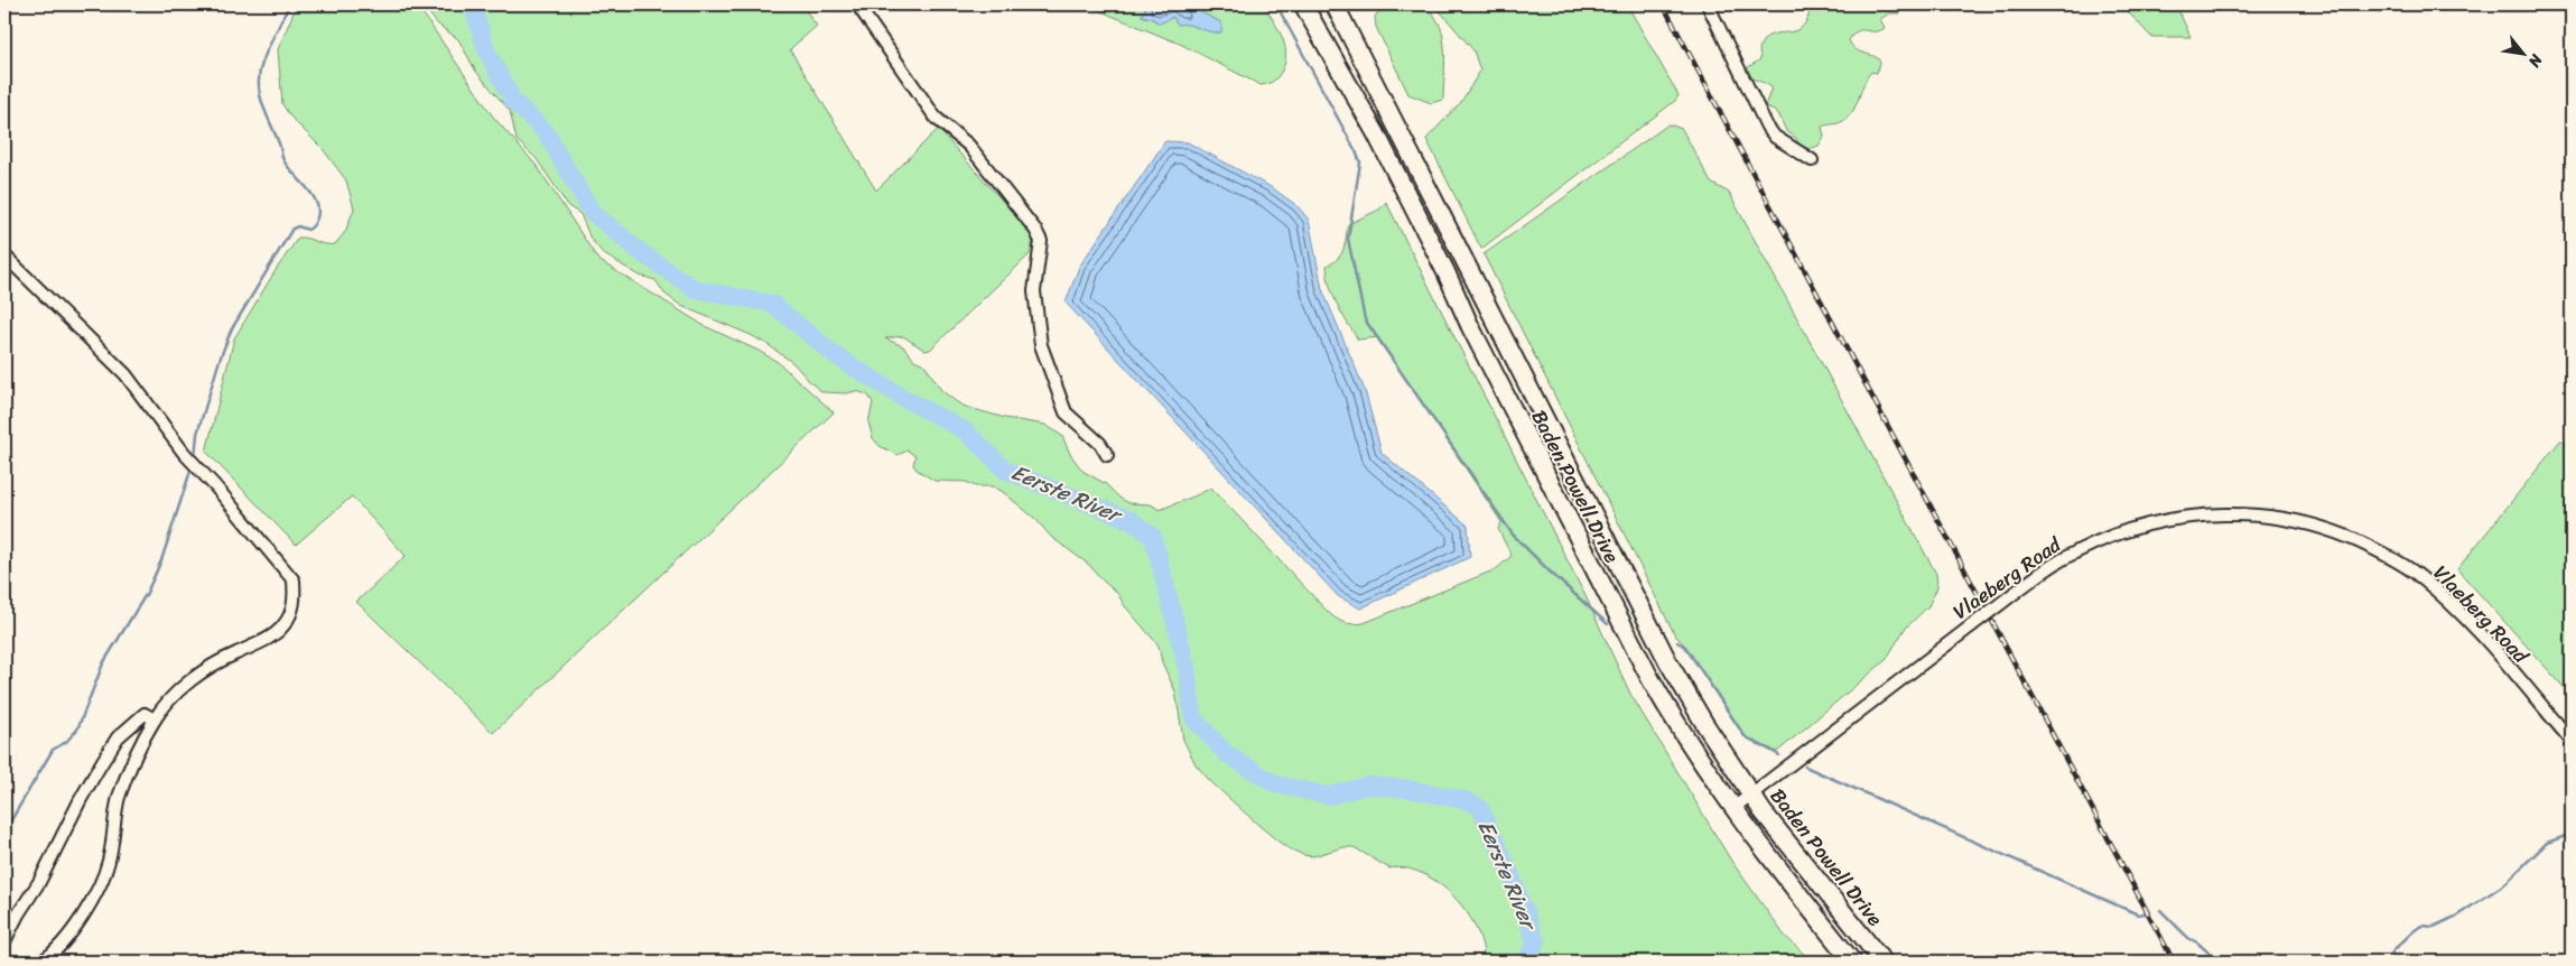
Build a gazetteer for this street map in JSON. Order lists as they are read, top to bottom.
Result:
{
  "streets": {
    "main road": ["Baden Powell Drive"],
    "street": ["Vlaeberg Road"]
  },
  "crossings": [
    ["Baden Powell Drive", "Vlaeberg Road"]
  ],
  "water": ["Eerste River"],
  "north": "bottom right"
}
